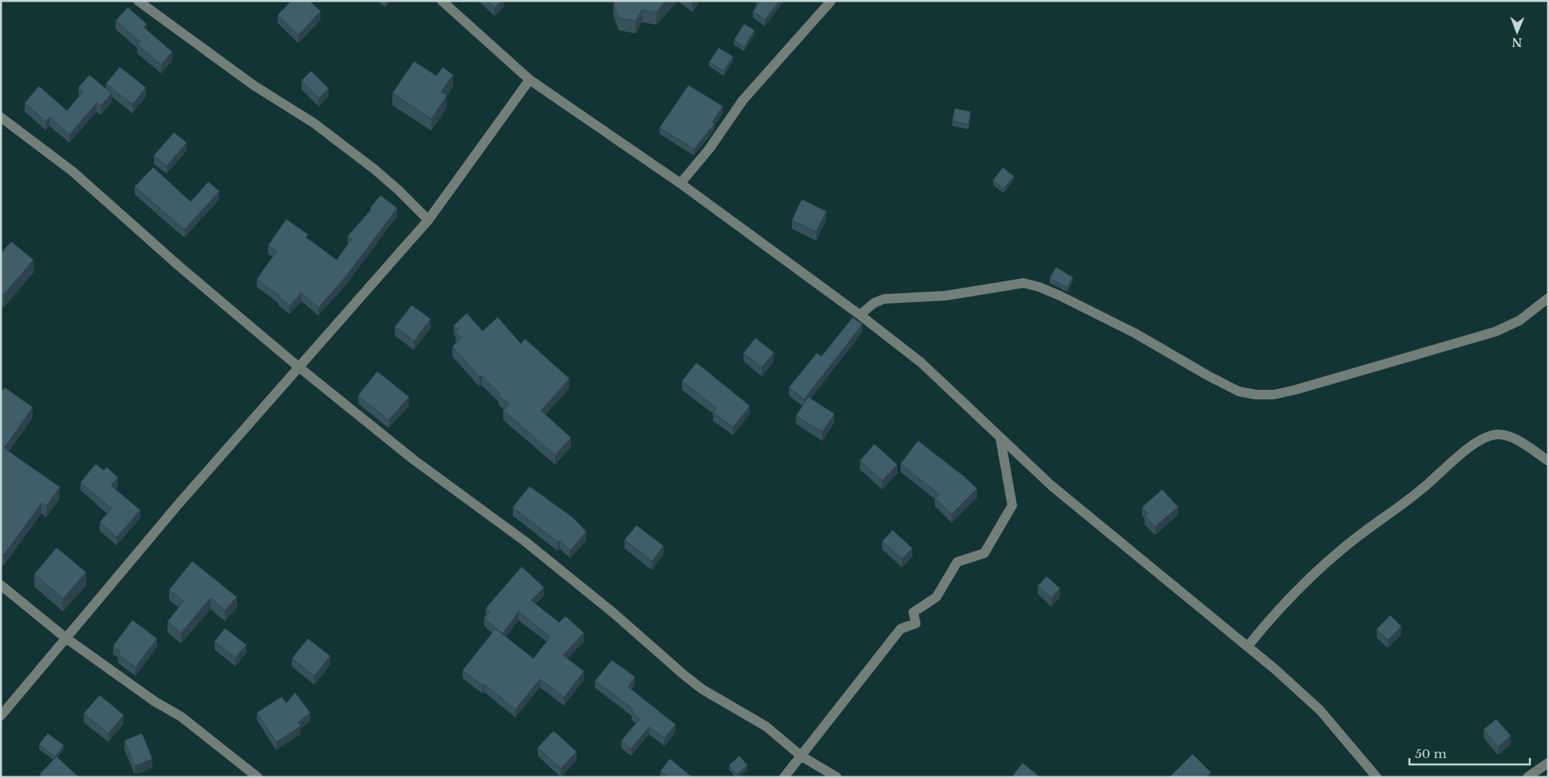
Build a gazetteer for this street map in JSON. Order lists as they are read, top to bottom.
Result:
{
  "scale_bar": "50 m",
  "north": "bottom"
}
